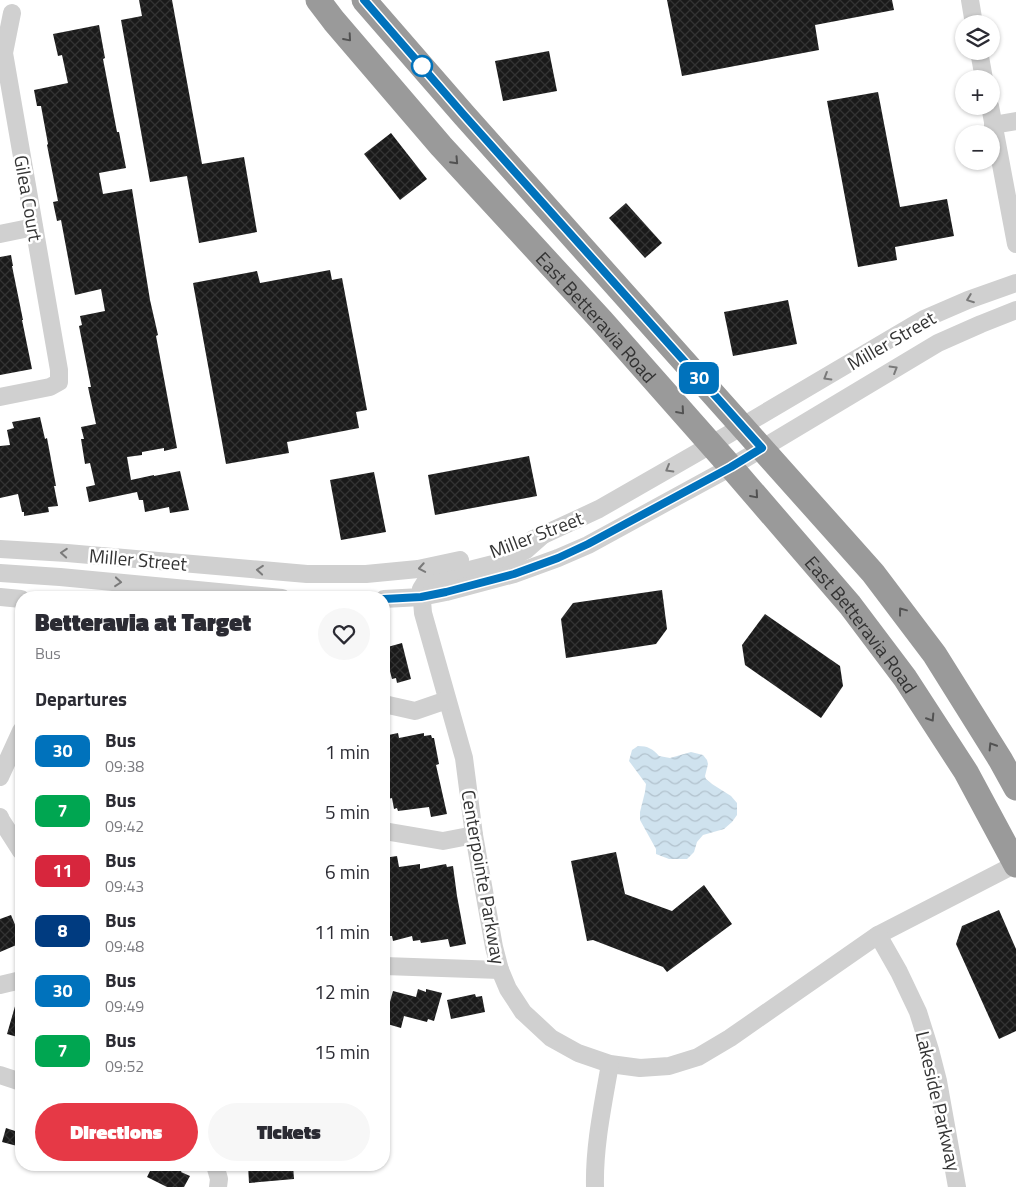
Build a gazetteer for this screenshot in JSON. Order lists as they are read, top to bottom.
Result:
{
  "streets": {
    "highway": ["East Betteravia Road"],
    "street": [
      "Gilea Court",
      "Miller Street",
      "Centerpointe Parkway",
      "Lakeside Parkway"
    ]
  },
  "crossings": [
    ["East Betteravia Road", "Miller Street"],
    ["East Betteravia Road", "Centerpointe Parkway"],
    ["Miller Street", "Centerpointe Parkway"],
    ["Centerpointe Parkway", "Lakeside Parkway"]
  ],
  "lines": ["bus line 30"],
  "page": {
    "on_map": "30",
    "map_buttons": ["+", "−"],
    "heading": [
      ["Betteravia at Target", "Bus"],
      "Departures"
    ],
    "list": [
      {
        "mark": "30",
        "name": "Bus",
        "note": "09:38",
        "value": "1 min"
      },
      {
        "mark": "7",
        "name": "Bus",
        "note": "09:42",
        "value": "5 min"
      },
      {
        "mark": "11",
        "name": "Bus",
        "note": "09:43",
        "value": "6 min"
      },
      {
        "mark": "8",
        "name": "Bus",
        "note": "09:48",
        "value": "11 min"
      },
      {
        "mark": "30",
        "name": "Bus",
        "note": "09:49",
        "value": "12 min"
      },
      {
        "mark": "7",
        "name": "Bus",
        "note": "09:52",
        "value": "15 min"
      }
    ],
    "buttons": ["Directions", "Tickets"]
  }
}
